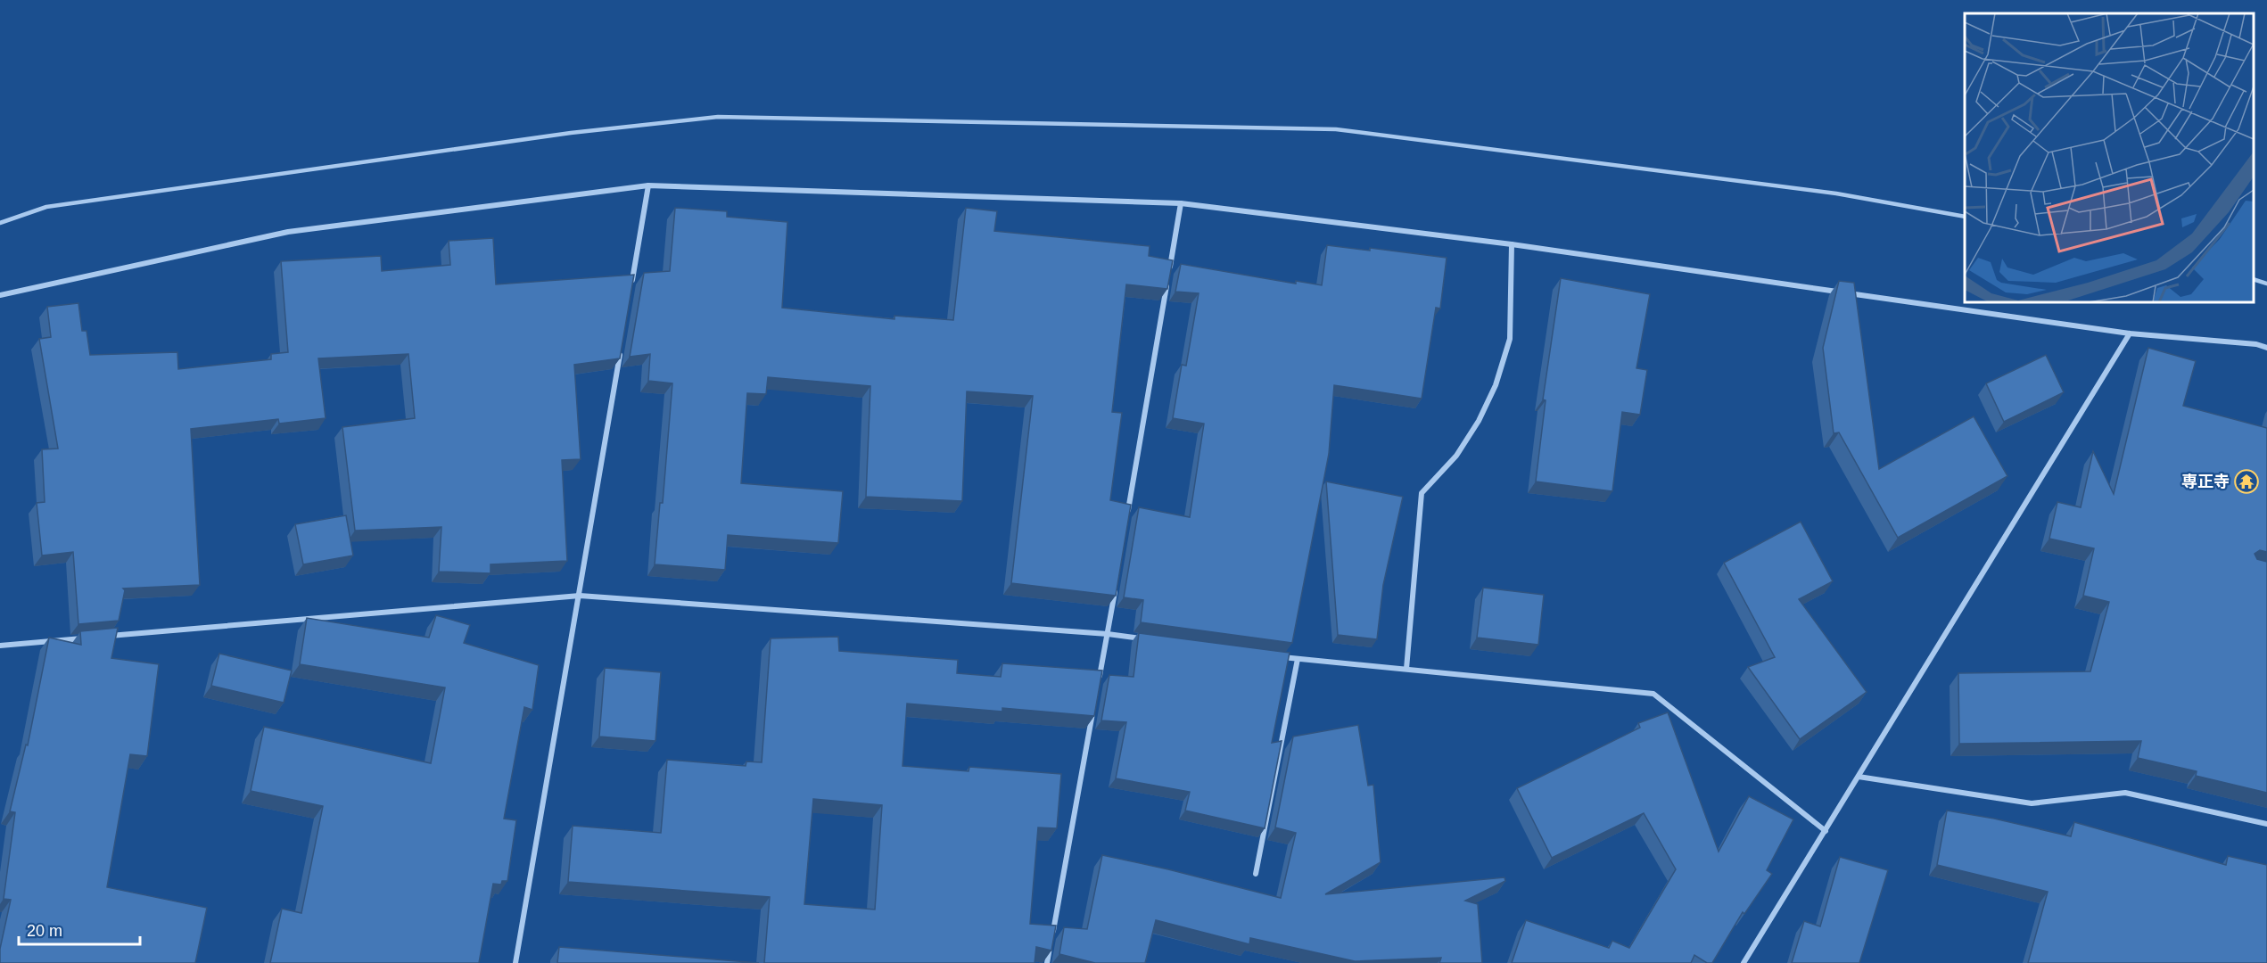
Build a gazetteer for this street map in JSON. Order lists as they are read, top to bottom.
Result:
{
  "places": {
    "temple": ["専正寺"]
  },
  "scale_bar": "20 m"
}
